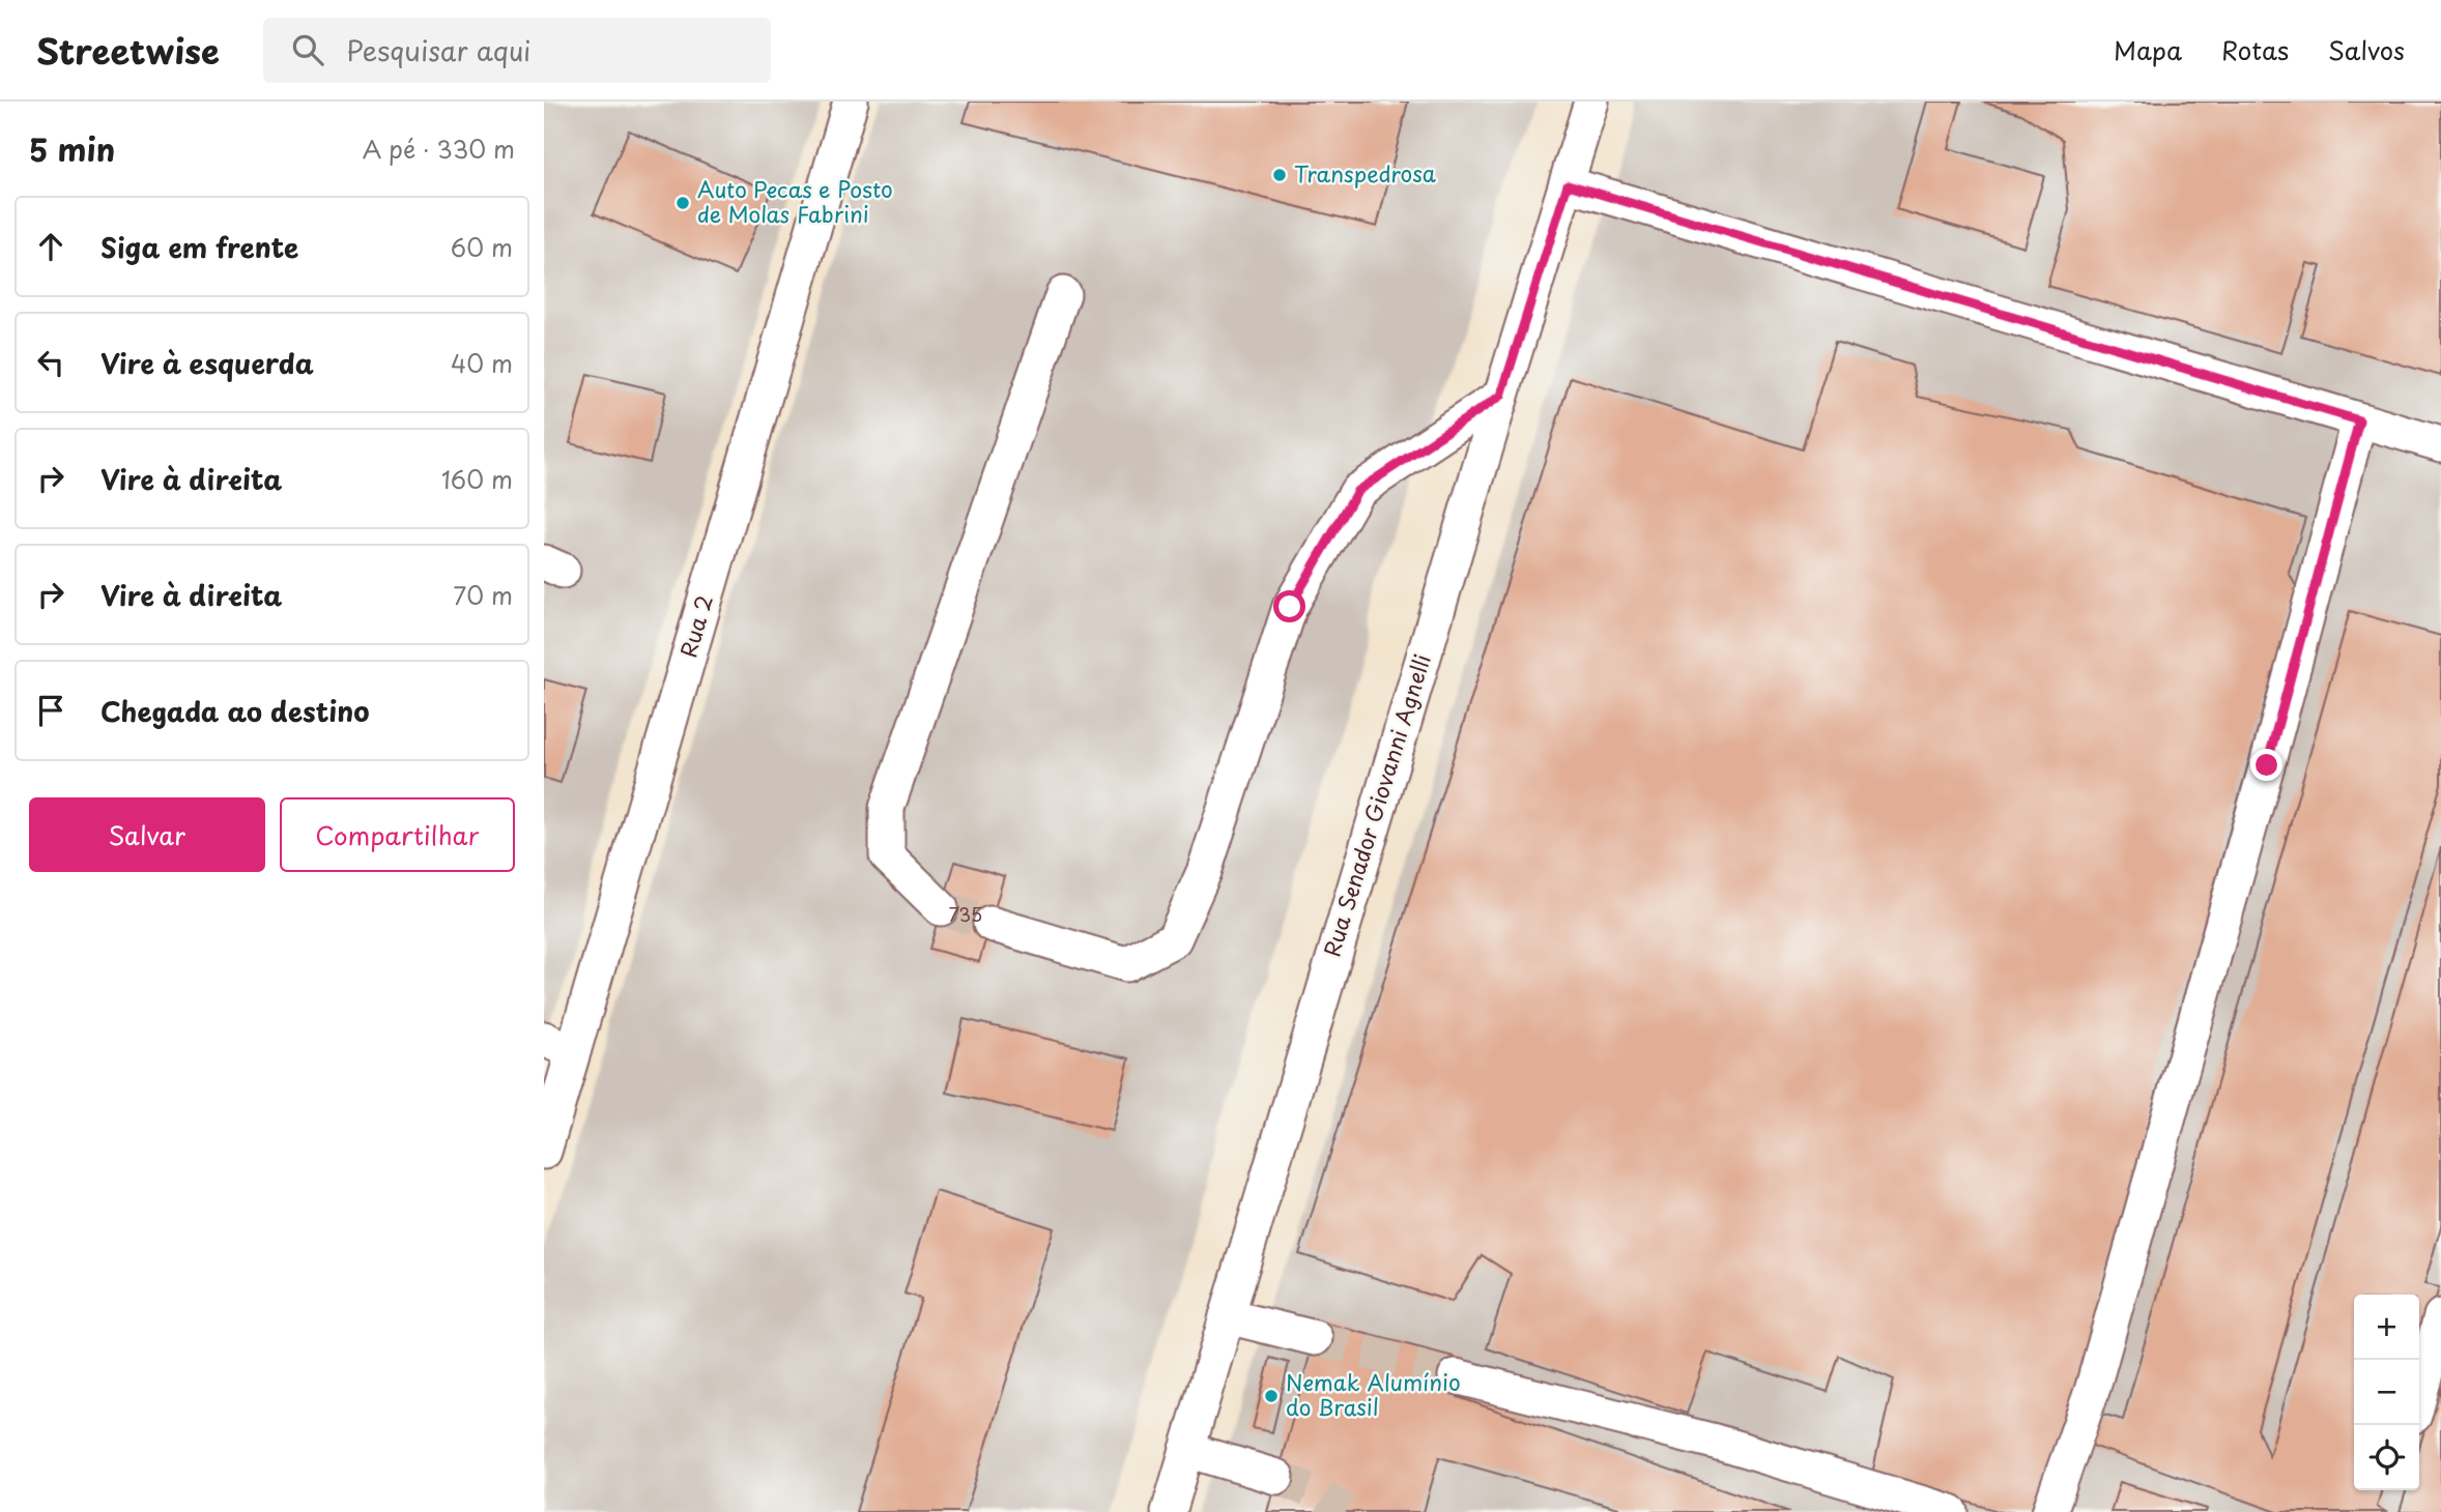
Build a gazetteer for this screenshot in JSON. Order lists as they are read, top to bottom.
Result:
{
  "streets": {
    "street": ["Rua 2", "Rua Senador Giovanni Agnelli"]
  },
  "places": ["Transpedrosa", "Auto Pecas e Posto de Molas Fabrini", "Nemak Alumínio do Brasil"],
  "house_numbers": ["735"],
  "page": {
    "header": "Streetwise",
    "search": "Pesquisar aqui",
    "nav": ["Mapa", "Rotas", "Salvos"],
    "heading": ["5 min", "A pé · 330 m"],
    "list": [
      ["Siga em frente", "60 m"],
      ["Vire à esquerda", "40 m"],
      ["Vire à direita", "160 m"],
      ["Vire à direita", "70 m"],
      "Chegada ao destino"
    ],
    "buttons": ["Salvar", "Compartilhar"],
    "map_buttons": ["+", "−"]
  }
}
